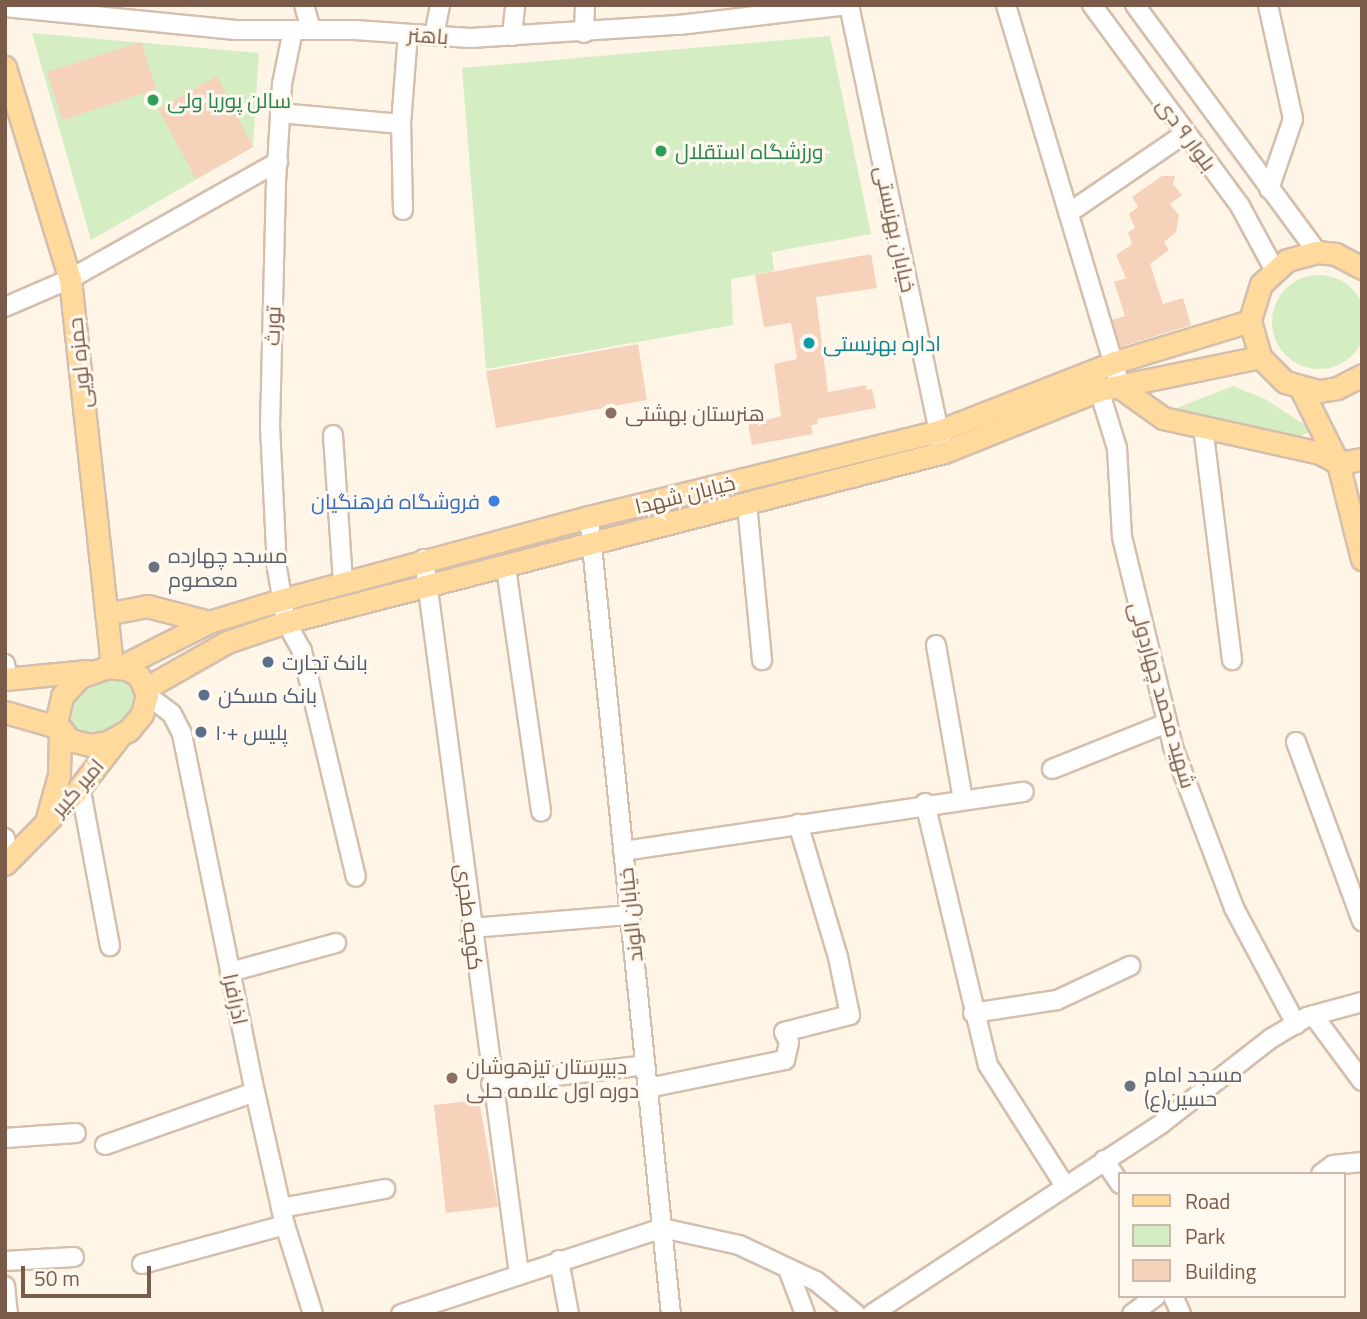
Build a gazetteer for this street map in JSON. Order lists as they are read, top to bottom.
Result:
{
  "streets": {
    "main road": ["حمزه لویی", "خیابان شهدا", "امیر کبیر"],
    "street": [
      "باهنر",
      "بلوار ۹ دی",
      "خیابان بهزیستی",
      "تورث",
      "شهید محمد چهاردولی",
      "خیابان الوند",
      "کوچه طجری",
      "اذرافرا"
    ]
  },
  "crossings": [
    ["باهنر", "خیابان بهزیستی"],
    ["باهنر", "تورث"],
    ["خیابان بهزیستی", "خیابان شهدا"],
    ["تورث", "خیابان شهدا"],
    ["حمزه لویی", "خیابان شهدا"],
    ["حمزه لویی", "امیر کبیر"],
    ["حمزه لویی", "اذرافرا"],
    ["خیابان شهدا", "شهید محمد چهاردولی"],
    ["خیابان شهدا", "امیر کبیر"],
    ["خیابان شهدا", "خیابان الوند"],
    ["خیابان شهدا", "کوچه طجری"],
    ["خیابان شهدا", "اذرافرا"],
    ["امیر کبیر", "اذرافرا"]
  ],
  "places": [
    "سالن پوریا ولی",
    "ورزشگاه استقلال",
    "اداره بهزیستی",
    "هنرستان بهشتی",
    "فروشگاه فرهنگیان",
    "مسجد چهارده معصوم",
    "بانک تجارت",
    "بانک مسکن",
    "پلیس +۱۰",
    "دبیرستان تیزهوشان دوره اول علامه حلی",
    "مسجد امام حسین(ع)"
  ],
  "legend": ["Road", "Park", "Building"],
  "scale_bar": "50 m"
}
